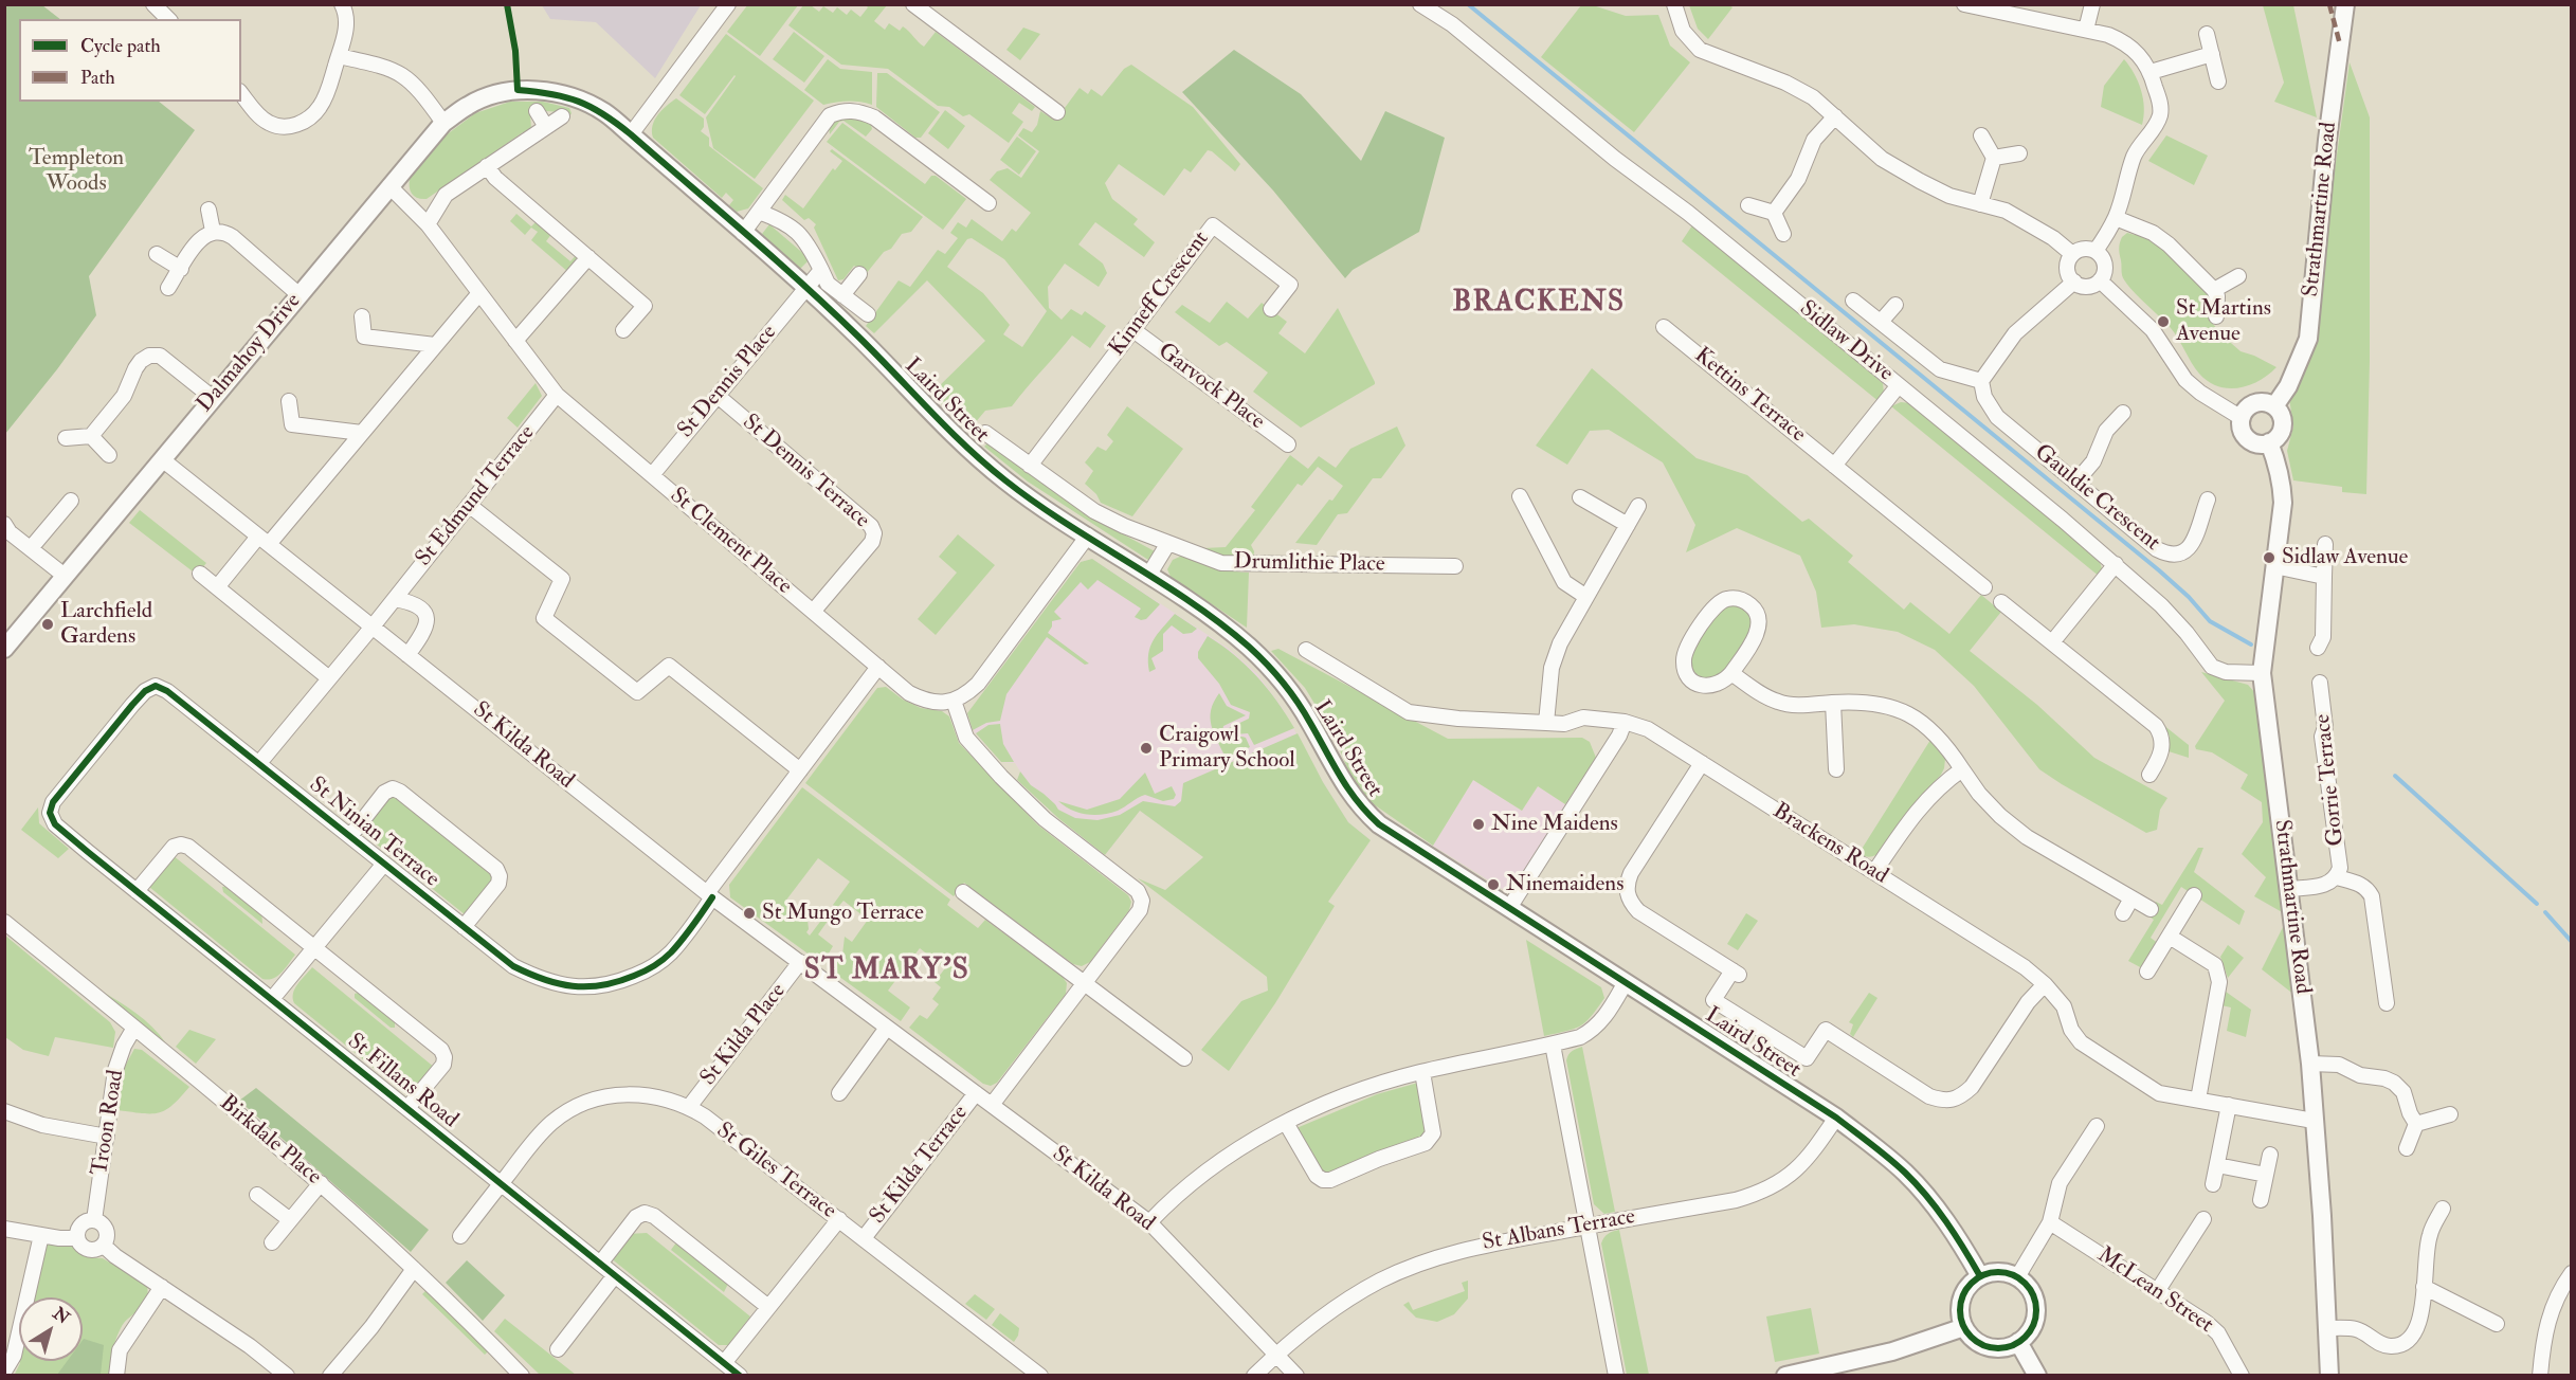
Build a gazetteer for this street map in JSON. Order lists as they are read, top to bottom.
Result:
{
  "streets": {
    "street": [
      "Strathmartine Road",
      "Kinneff Crescent",
      "Sidlaw Drive",
      "Dalmahoy Drive",
      "St Dennis Place",
      "Garvock Place",
      "Kettins Terrace",
      "Laird Street",
      "St Dennis Terrace",
      "St Edmund Terrace",
      "Gauldie Crescent",
      "St Clement Place",
      "Drumlithie Place",
      "St Kilda Road",
      "Gorrie Terrace",
      "St Ninian Terrace",
      "Brackens Road",
      "St Kilda Place",
      "St Fillans Road",
      "Troon Road",
      "Birkdale Place",
      "St Kilda Terrace",
      "St Giles Terrace",
      "St Albans Terrace",
      "McLean Street"
    ]
  },
  "crossings": [
    ["Strathmartine Road", "Sidlaw Drive"],
    ["Strathmartine Road", "Gorrie Terrace"],
    ["Strathmartine Road", "Brackens Road"],
    ["Kinneff Crescent", "Garvock Place"],
    ["Kinneff Crescent", "Drumlithie Place"],
    ["Dalmahoy Drive", "Laird Street"],
    ["Dalmahoy Drive", "St Clement Place"],
    ["Dalmahoy Drive", "St Kilda Road"],
    ["St Dennis Place", "Laird Street"],
    ["St Dennis Place", "St Dennis Terrace"],
    ["St Dennis Place", "St Clement Place"],
    ["Laird Street", "St Albans Terrace"],
    ["St Dennis Terrace", "St Clement Place"],
    ["St Edmund Terrace", "St Clement Place"],
    ["St Edmund Terrace", "St Kilda Road"],
    ["St Edmund Terrace", "St Ninian Terrace"],
    ["St Kilda Road", "St Ninian Terrace"],
    ["St Kilda Road", "St Kilda Place"],
    ["St Kilda Road", "St Kilda Terrace"],
    ["St Kilda Road", "St Albans Terrace"],
    ["St Ninian Terrace", "St Fillans Road"],
    ["St Kilda Place", "St Giles Terrace"],
    ["St Fillans Road", "St Giles Terrace"],
    ["Troon Road", "Birkdale Place"],
    ["St Kilda Terrace", "St Giles Terrace"]
  ],
  "districts": ["BRACKENS", "ST MARY'S"],
  "parks": ["Templeton Woods"],
  "places": [
    "St Martins Avenue",
    "Sidlaw Avenue",
    "Larchfield Gardens",
    "Craigowl Primary School",
    "Nine Maidens",
    "Ninemaidens",
    "St Mungo Terrace"
  ],
  "legend": ["Cycle path", "Path"],
  "north": "top right"
}
